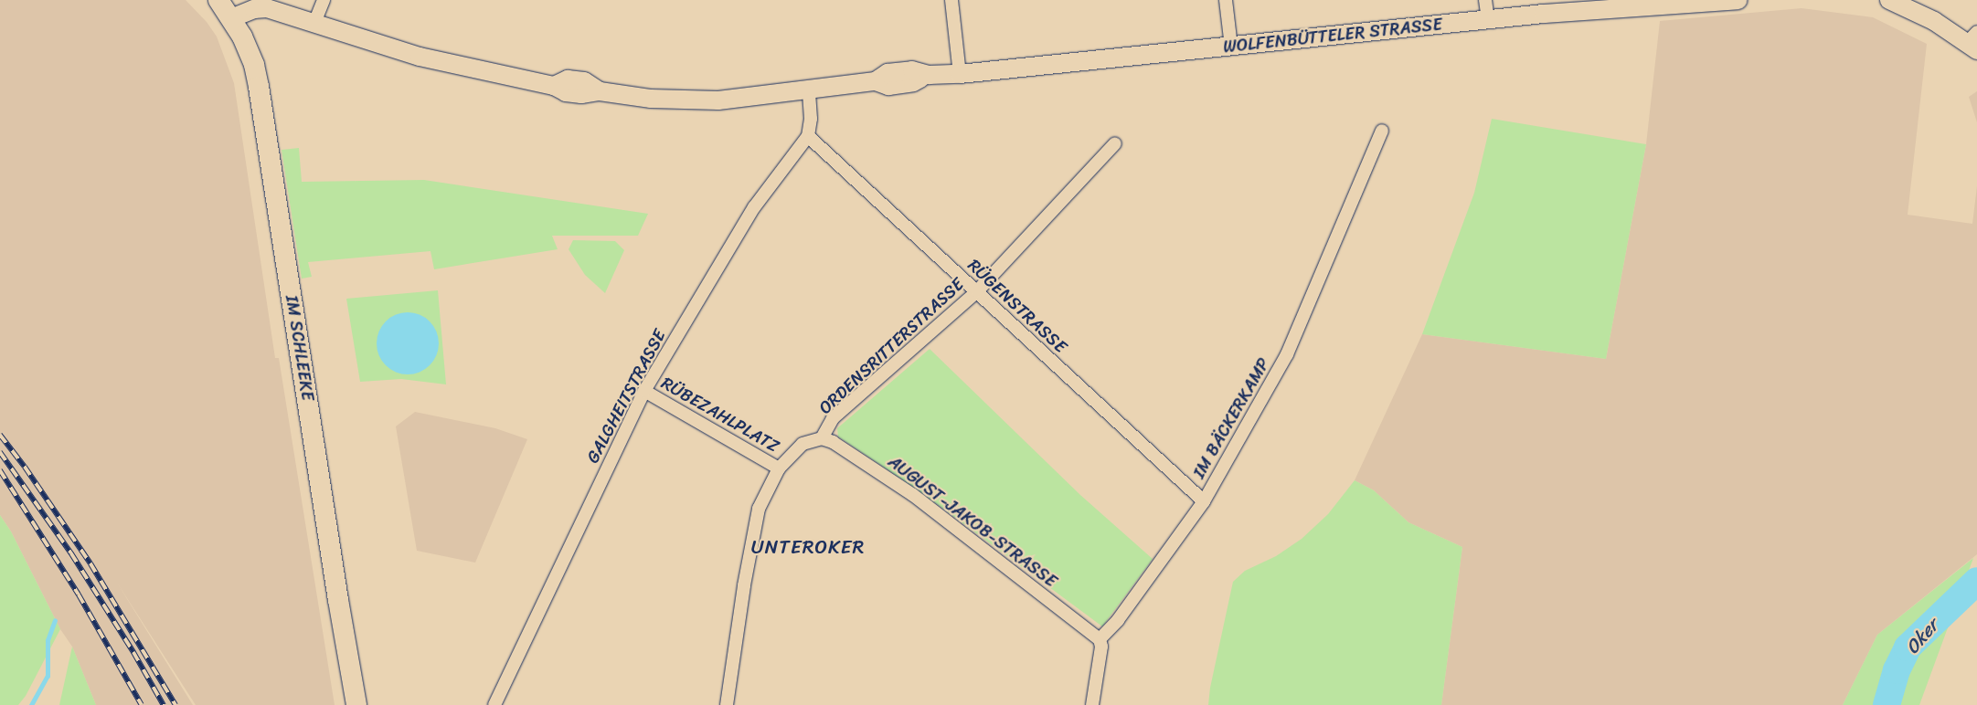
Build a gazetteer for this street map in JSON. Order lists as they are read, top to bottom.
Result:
{
  "streets": {
    "main road": ["WOLFENBÜTTELER STRASSE", "IM SCHLEEKE"],
    "street": [
      "RÜGENSTRASSE",
      "ORDENSRITTERSTRASSE",
      "GALGHEITSTRASSE",
      "RÜBEZAHLPLATZ",
      "IM BÄCKERKAMP",
      "AUGUST-JAKOB-STRASSE"
    ]
  },
  "crossings": [
    ["WOLFENBÜTTELER STRASSE", "IM SCHLEEKE"],
    ["RÜGENSTRASSE", "ORDENSRITTERSTRASSE"],
    ["RÜGENSTRASSE", "GALGHEITSTRASSE"],
    ["RÜGENSTRASSE", "IM BÄCKERKAMP"],
    ["ORDENSRITTERSTRASSE", "RÜBEZAHLPLATZ"],
    ["ORDENSRITTERSTRASSE", "AUGUST-JAKOB-STRASSE"],
    ["GALGHEITSTRASSE", "RÜBEZAHLPLATZ"],
    ["IM BÄCKERKAMP", "AUGUST-JAKOB-STRASSE"]
  ],
  "districts": ["UNTEROKER"],
  "water": ["Oker"]
}
